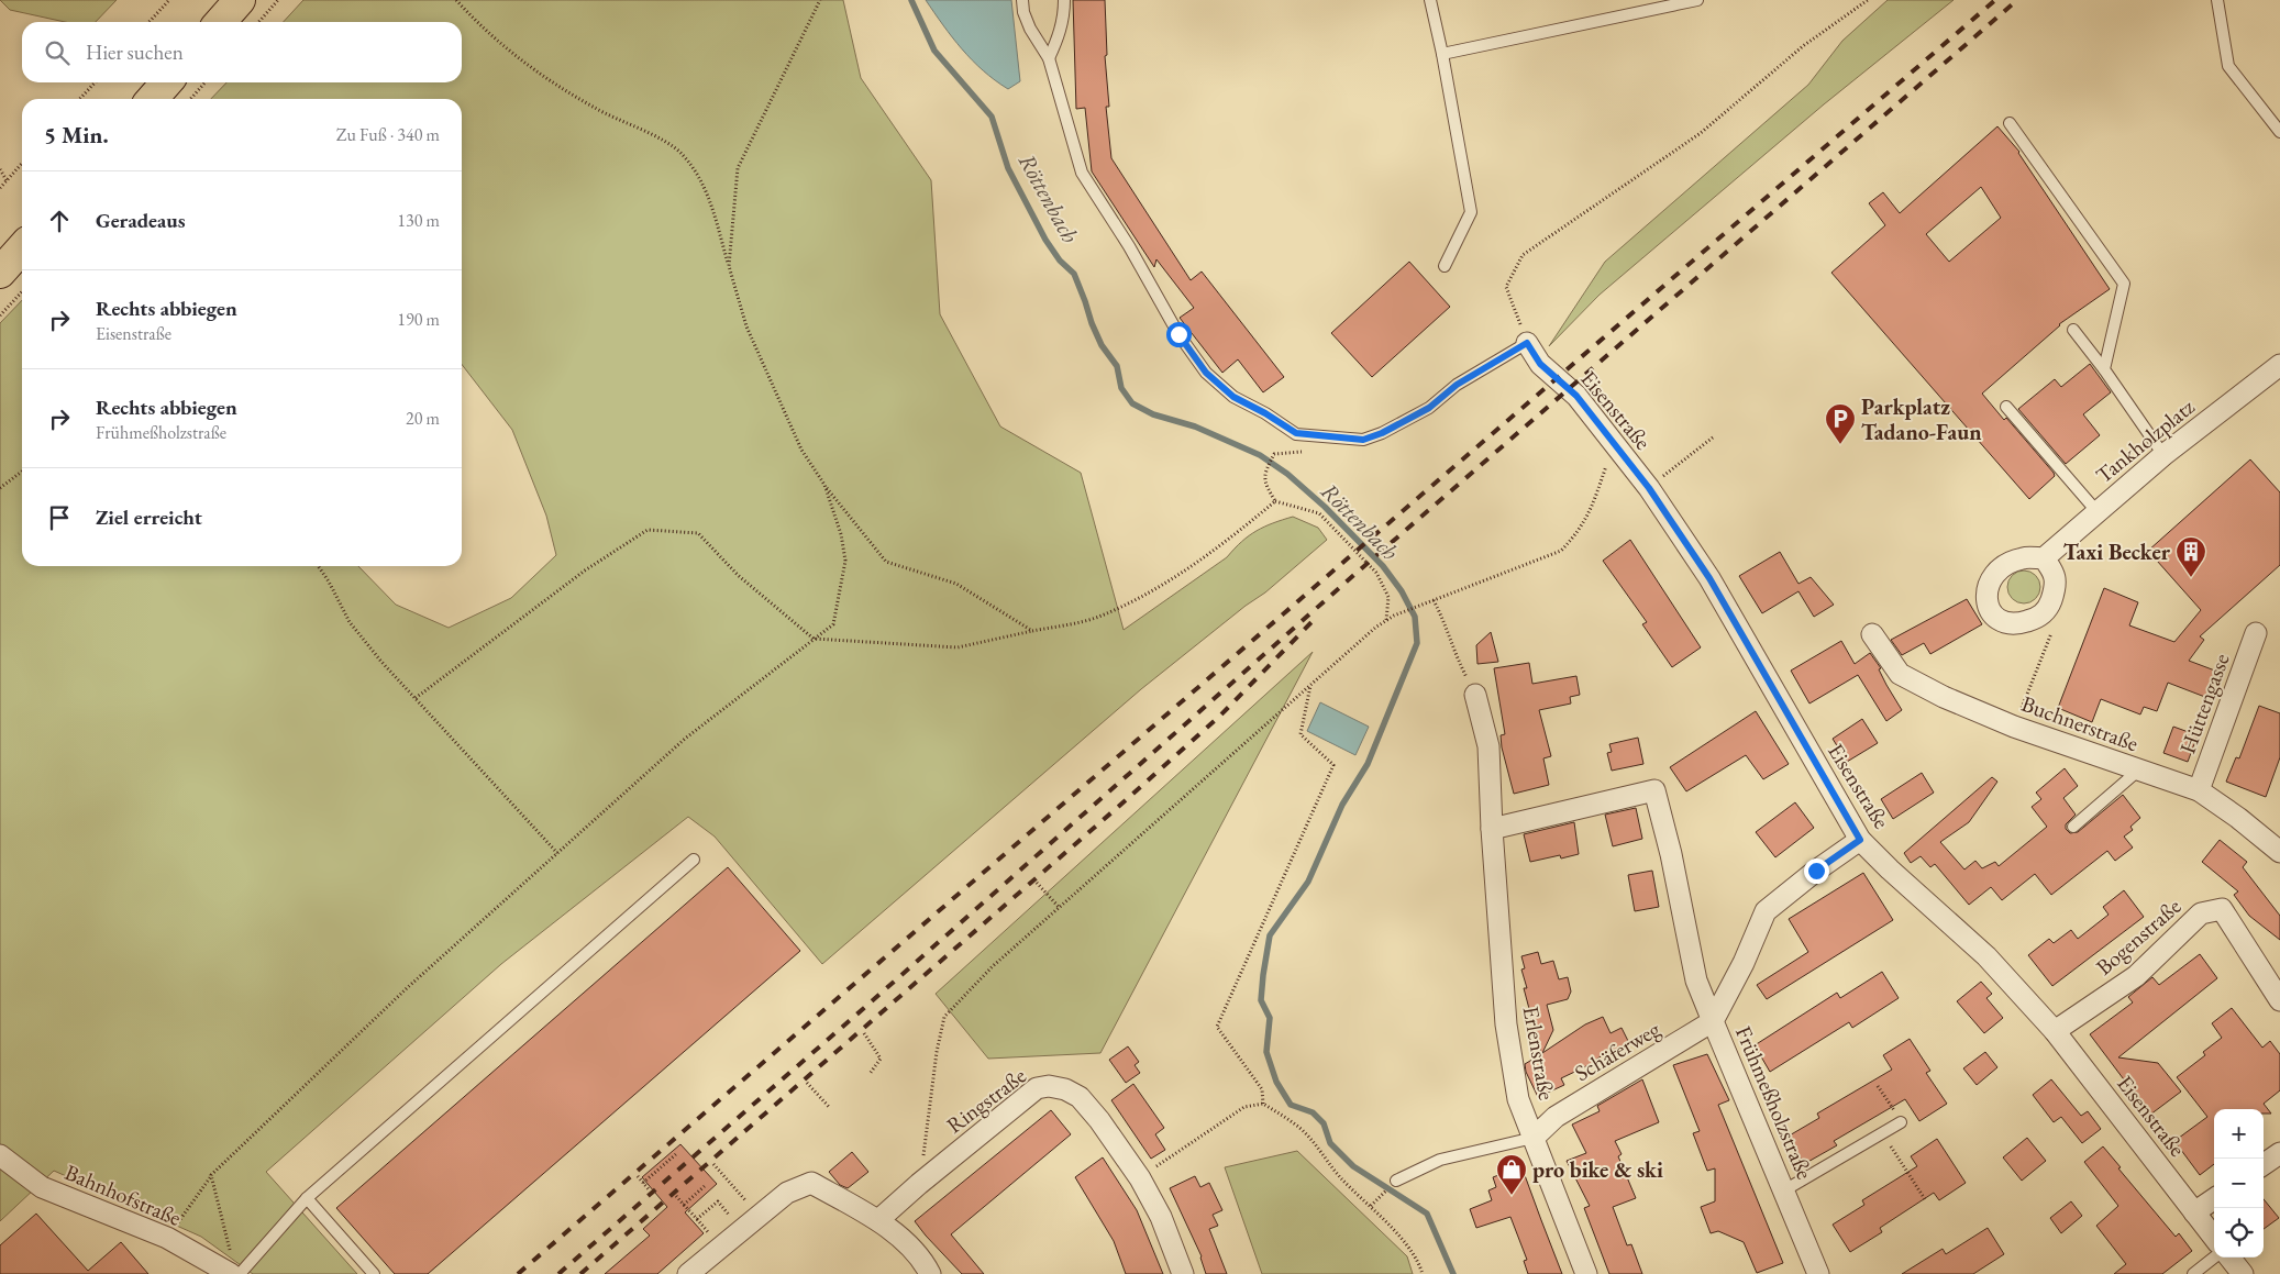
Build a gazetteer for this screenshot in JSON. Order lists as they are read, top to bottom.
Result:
{
  "streets": {
    "street": [
      "Eisenstraße",
      "Tankholzplatz",
      "Hüttengasse",
      "Buchnerstraße",
      "Bogenstraße",
      "Schäferweg",
      "Erlenstraße",
      "Ringstraße",
      "Frühmeßholzstraße",
      "Bahnhofstraße"
    ]
  },
  "crossings": [
    ["Eisenstraße", "Bogenstraße"],
    ["Eisenstraße", "Frühmeßholzstraße"],
    ["Hüttengasse", "Buchnerstraße"],
    ["Schäferweg", "Erlenstraße"],
    ["Schäferweg", "Frühmeßholzstraße"]
  ],
  "water": ["Röttenbach"],
  "places": {
    "parking": ["Parkplatz Tadano-Faun"],
    "building": ["Taxi Becker"],
    "shop": ["pro bike & ski"]
  },
  "page": {
    "search": "Hier suchen",
    "heading": ["5 Min.", "Zu Fuß · 340 m"],
    "list": [
      ["Geradeaus", "130 m"],
      ["Rechts abbiegen", "Eisenstraße", "190 m"],
      ["Rechts abbiegen", "Frühmeßholzstraße", "20 m"],
      "Ziel erreicht"
    ],
    "map_buttons": ["+", "−"]
  }
}
